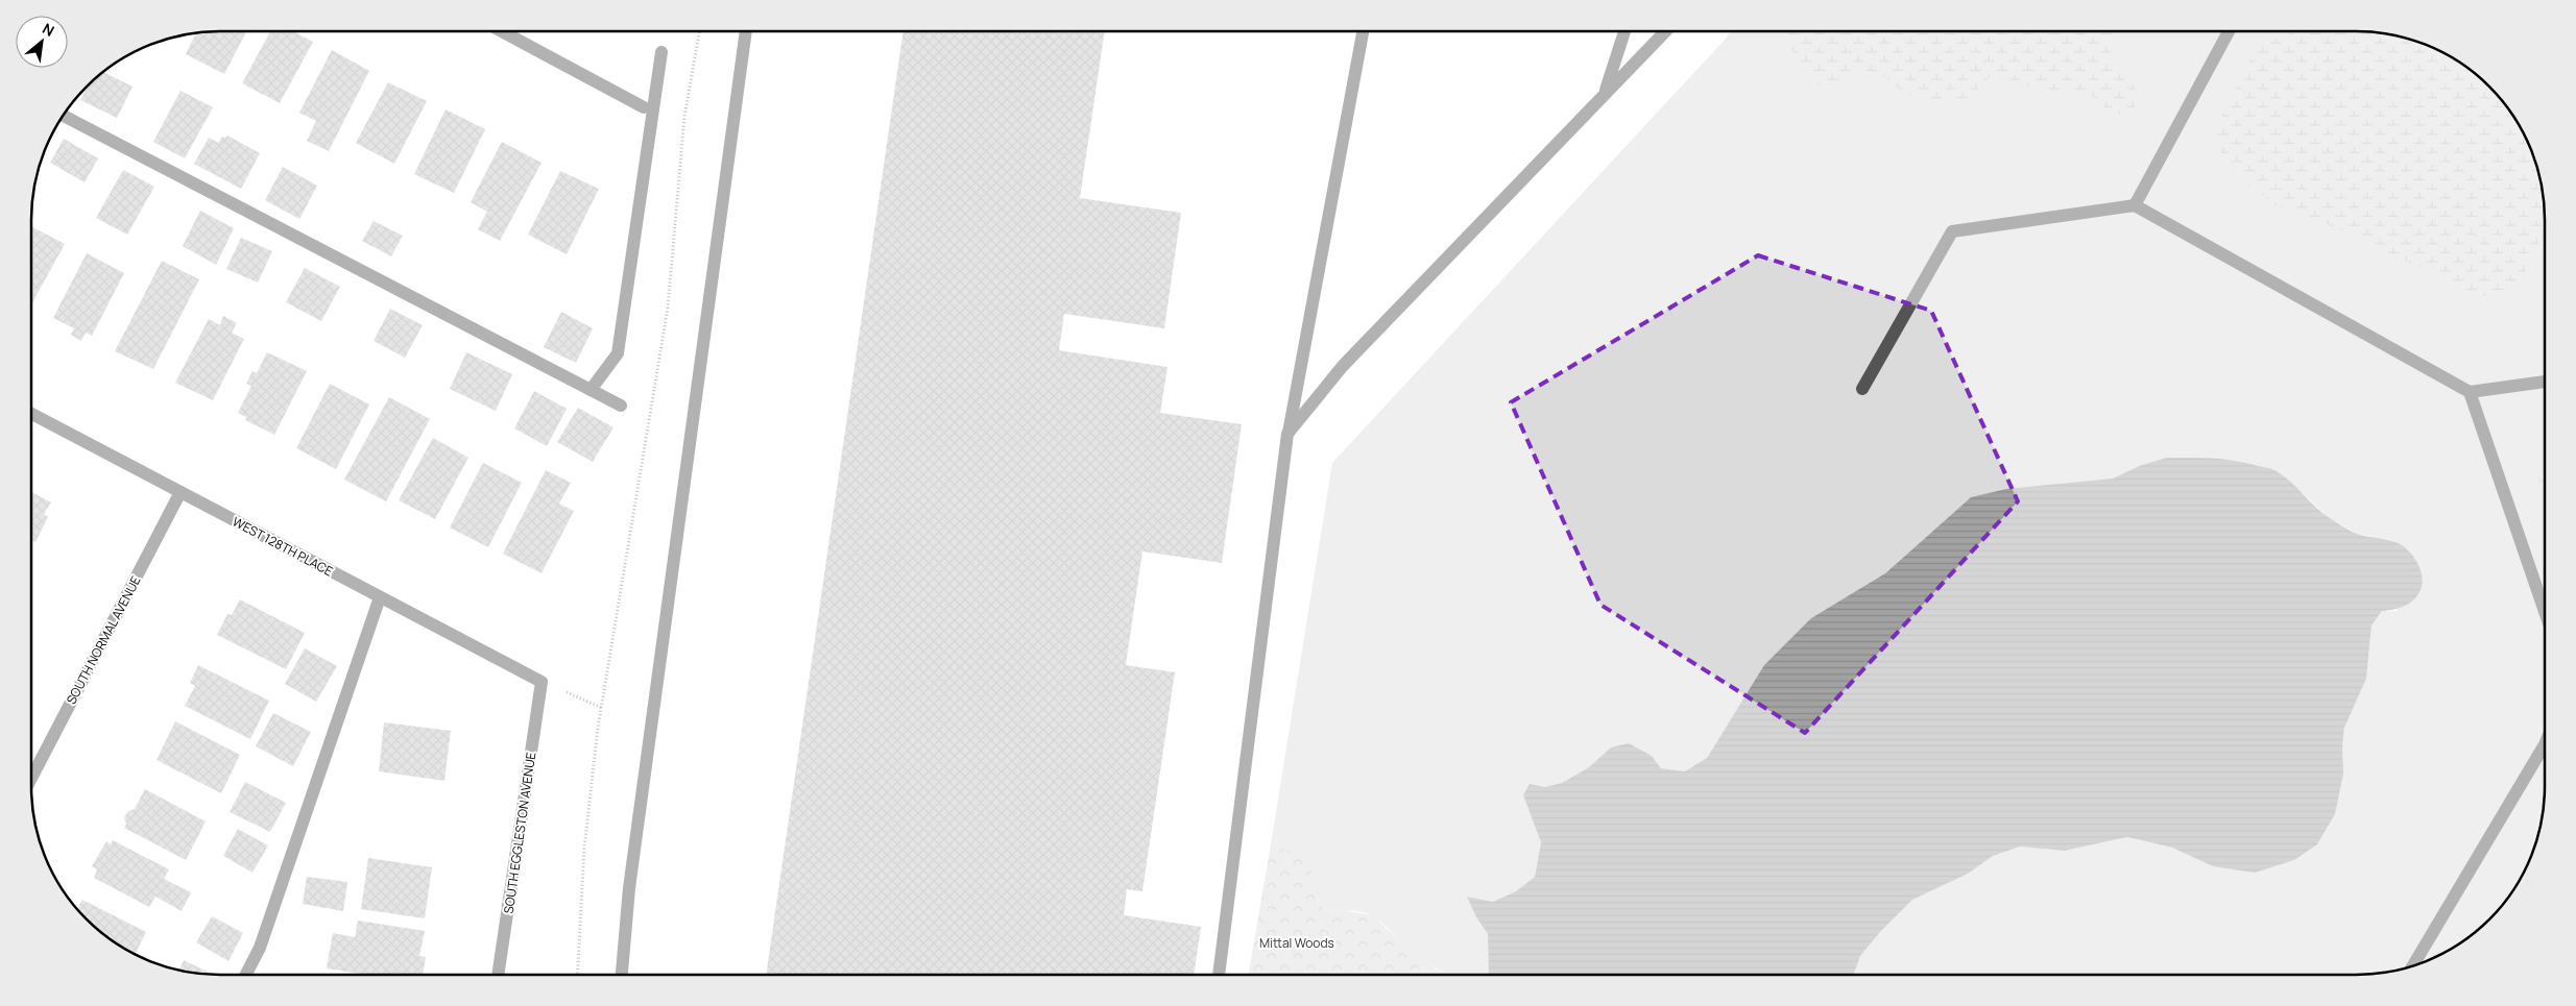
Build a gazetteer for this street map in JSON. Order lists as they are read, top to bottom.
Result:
{
  "streets": {
    "street": ["WEST 128TH PLACE", "SOUTH NORMAL AVENUE", "SOUTH EGGLESTON AVENUE"]
  },
  "crossings": [
    ["WEST 128TH PLACE", "SOUTH NORMAL AVENUE"],
    ["WEST 128TH PLACE", "SOUTH EGGLESTON AVENUE"]
  ],
  "parks": ["Mittal Woods"],
  "north": "top right"
}
